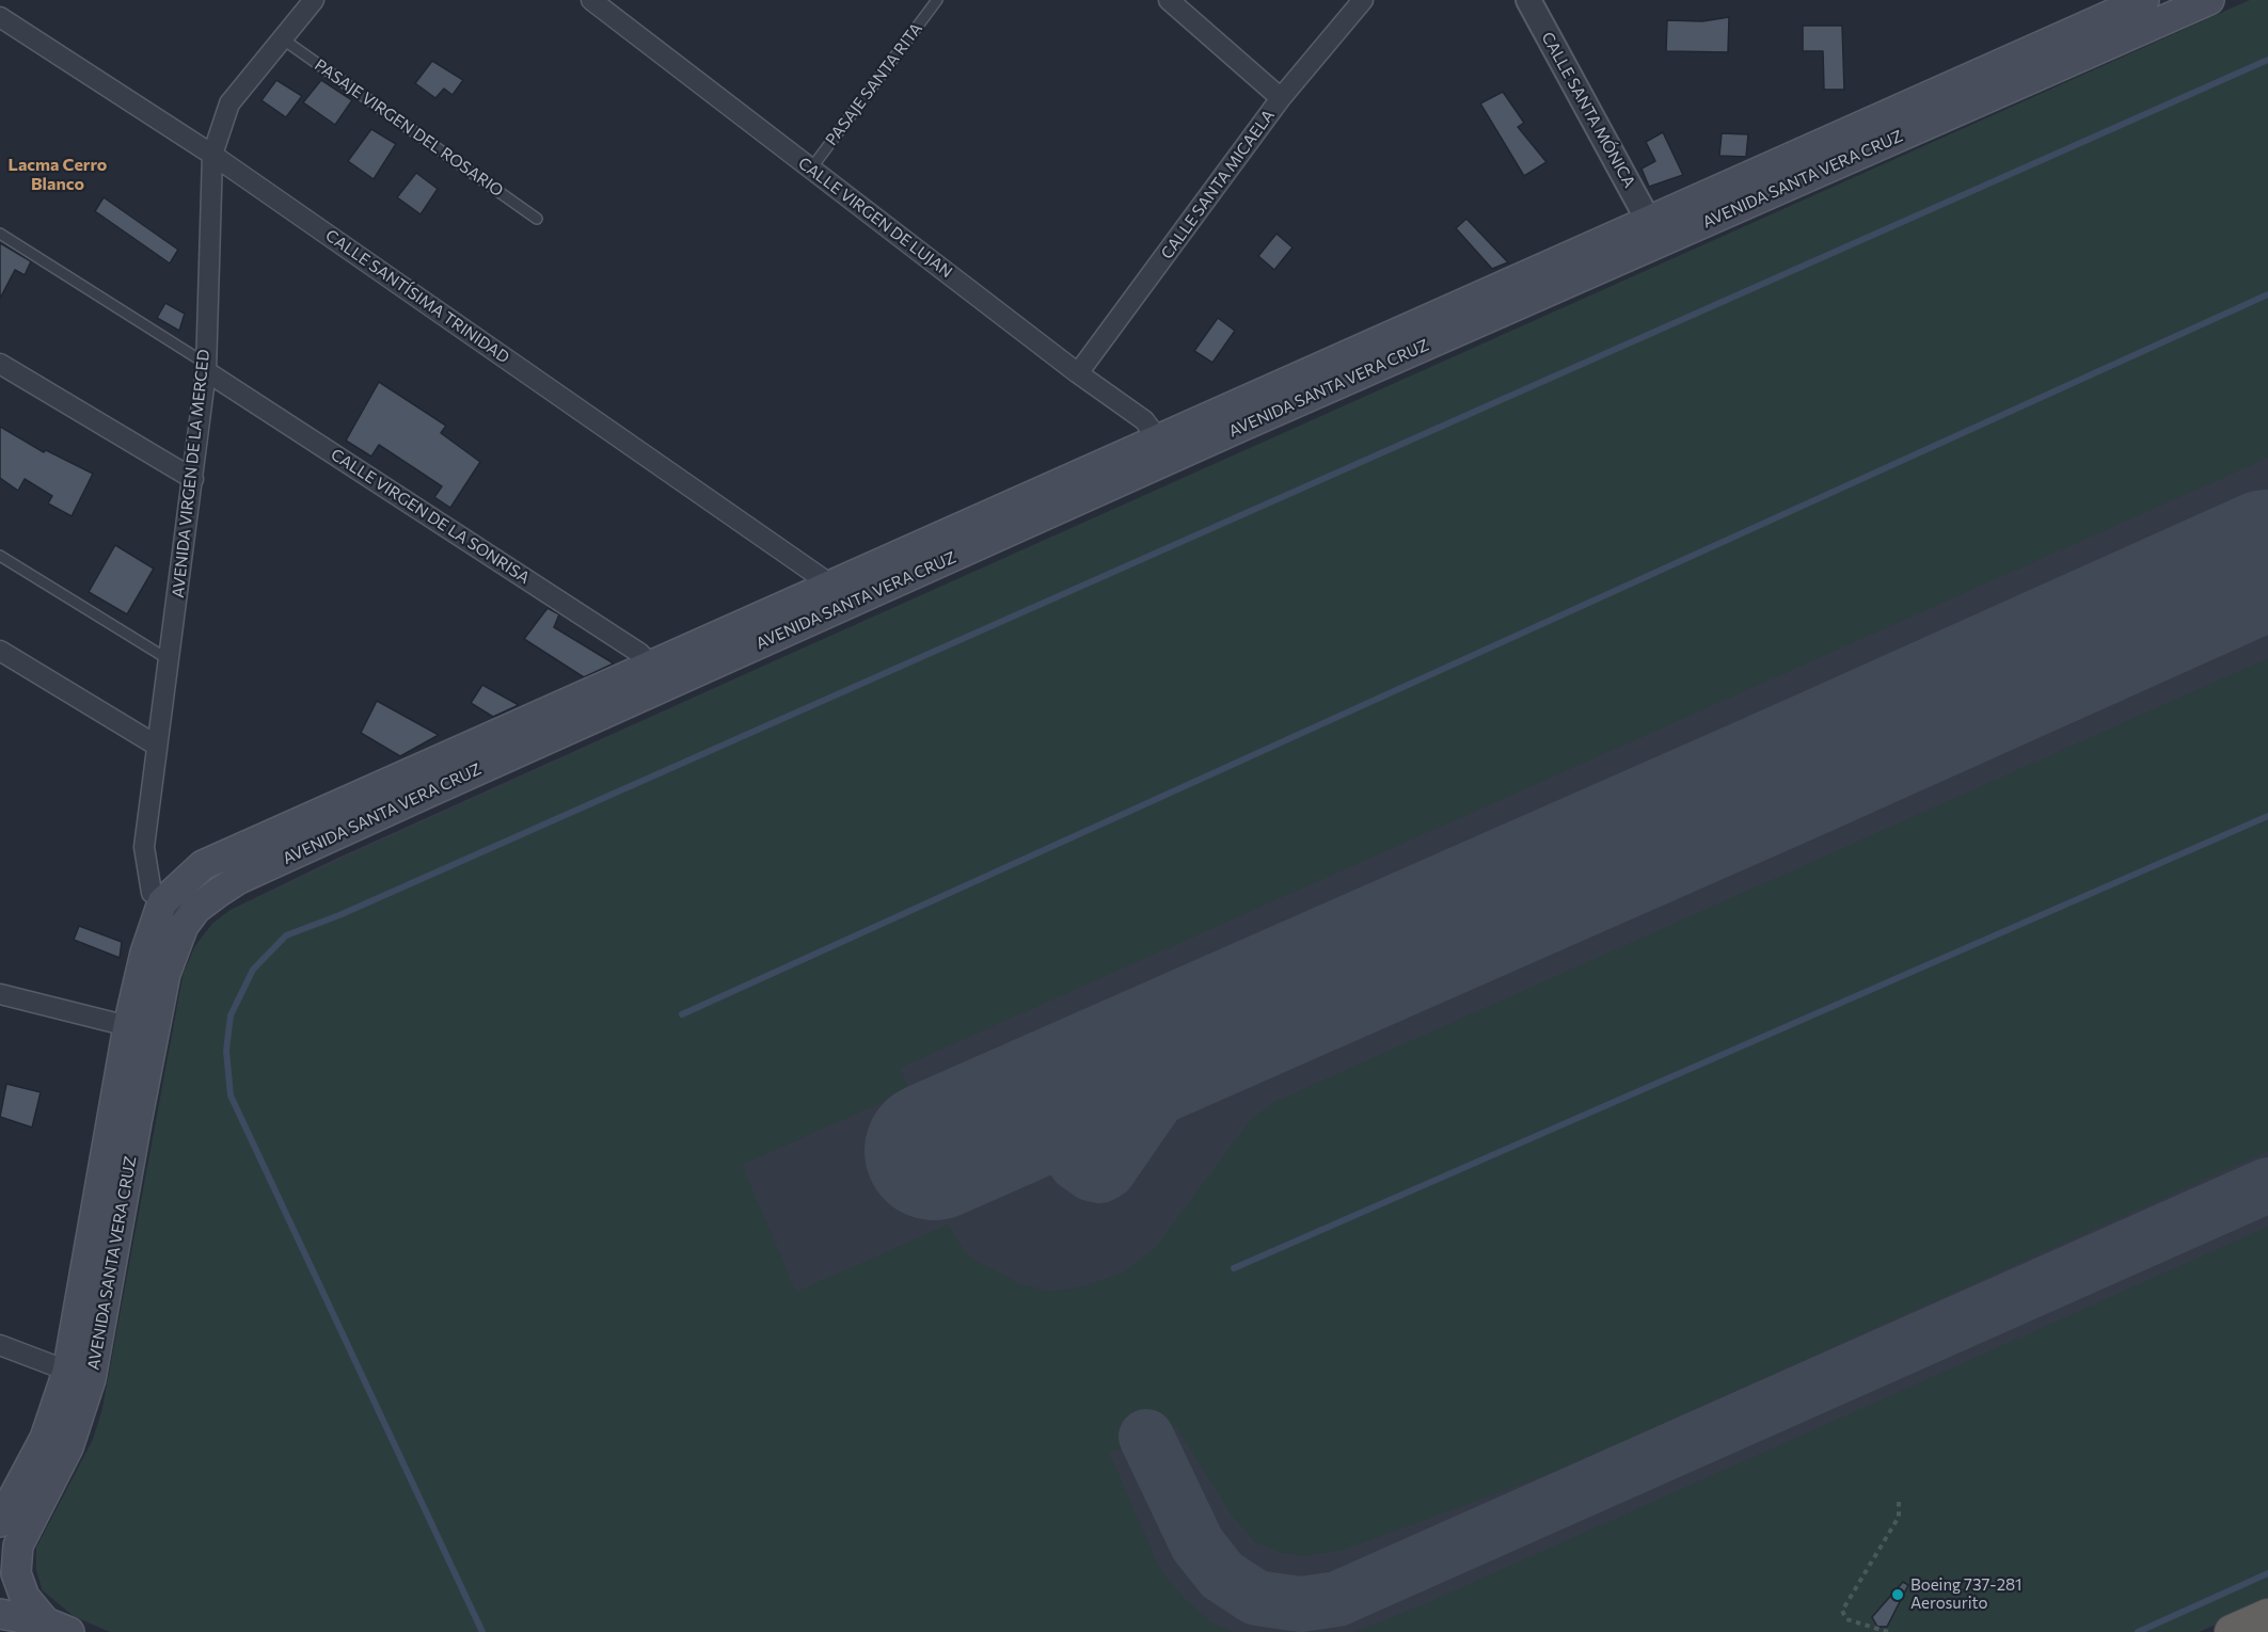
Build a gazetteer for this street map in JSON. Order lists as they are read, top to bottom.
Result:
{
  "streets": {
    "main road": ["AVENIDA SANTA VERA CRUZ"],
    "street": [
      "CALLE SANTA MÓNICA",
      "CALLE SANTA MICAELA",
      "CALLE VIRGEN DE LUJAN",
      "CALLE SANTÍSIMA TRINIDAD",
      "AVENIDA VIRGEN DE LA MERCED",
      "CALLE VIRGEN DE LA SONRISA"
    ],
    "lane": ["PASAJE SANTA RITA", "PASAJE VIRGEN DEL ROSARIO"]
  },
  "crossings": [
    ["PASAJE SANTA RITA", "CALLE VIRGEN DE LUJAN"],
    ["CALLE SANTA MÓNICA", "AVENIDA SANTA VERA CRUZ"],
    ["PASAJE VIRGEN DEL ROSARIO", "AVENIDA VIRGEN DE LA MERCED"],
    ["AVENIDA SANTA VERA CRUZ", "CALLE VIRGEN DE LUJAN"],
    ["AVENIDA SANTA VERA CRUZ", "CALLE SANTÍSIMA TRINIDAD"],
    ["AVENIDA SANTA VERA CRUZ", "AVENIDA VIRGEN DE LA MERCED"],
    ["AVENIDA SANTA VERA CRUZ", "CALLE VIRGEN DE LA SONRISA"],
    ["CALLE SANTA MICAELA", "CALLE VIRGEN DE LUJAN"],
    ["CALLE SANTÍSIMA TRINIDAD", "AVENIDA VIRGEN DE LA MERCED"],
    ["AVENIDA VIRGEN DE LA MERCED", "CALLE VIRGEN DE LA SONRISA"]
  ],
  "districts": ["Lacma Cerro Blanco"],
  "places": ["Boeing 737-281 Aerosurito"]
}
